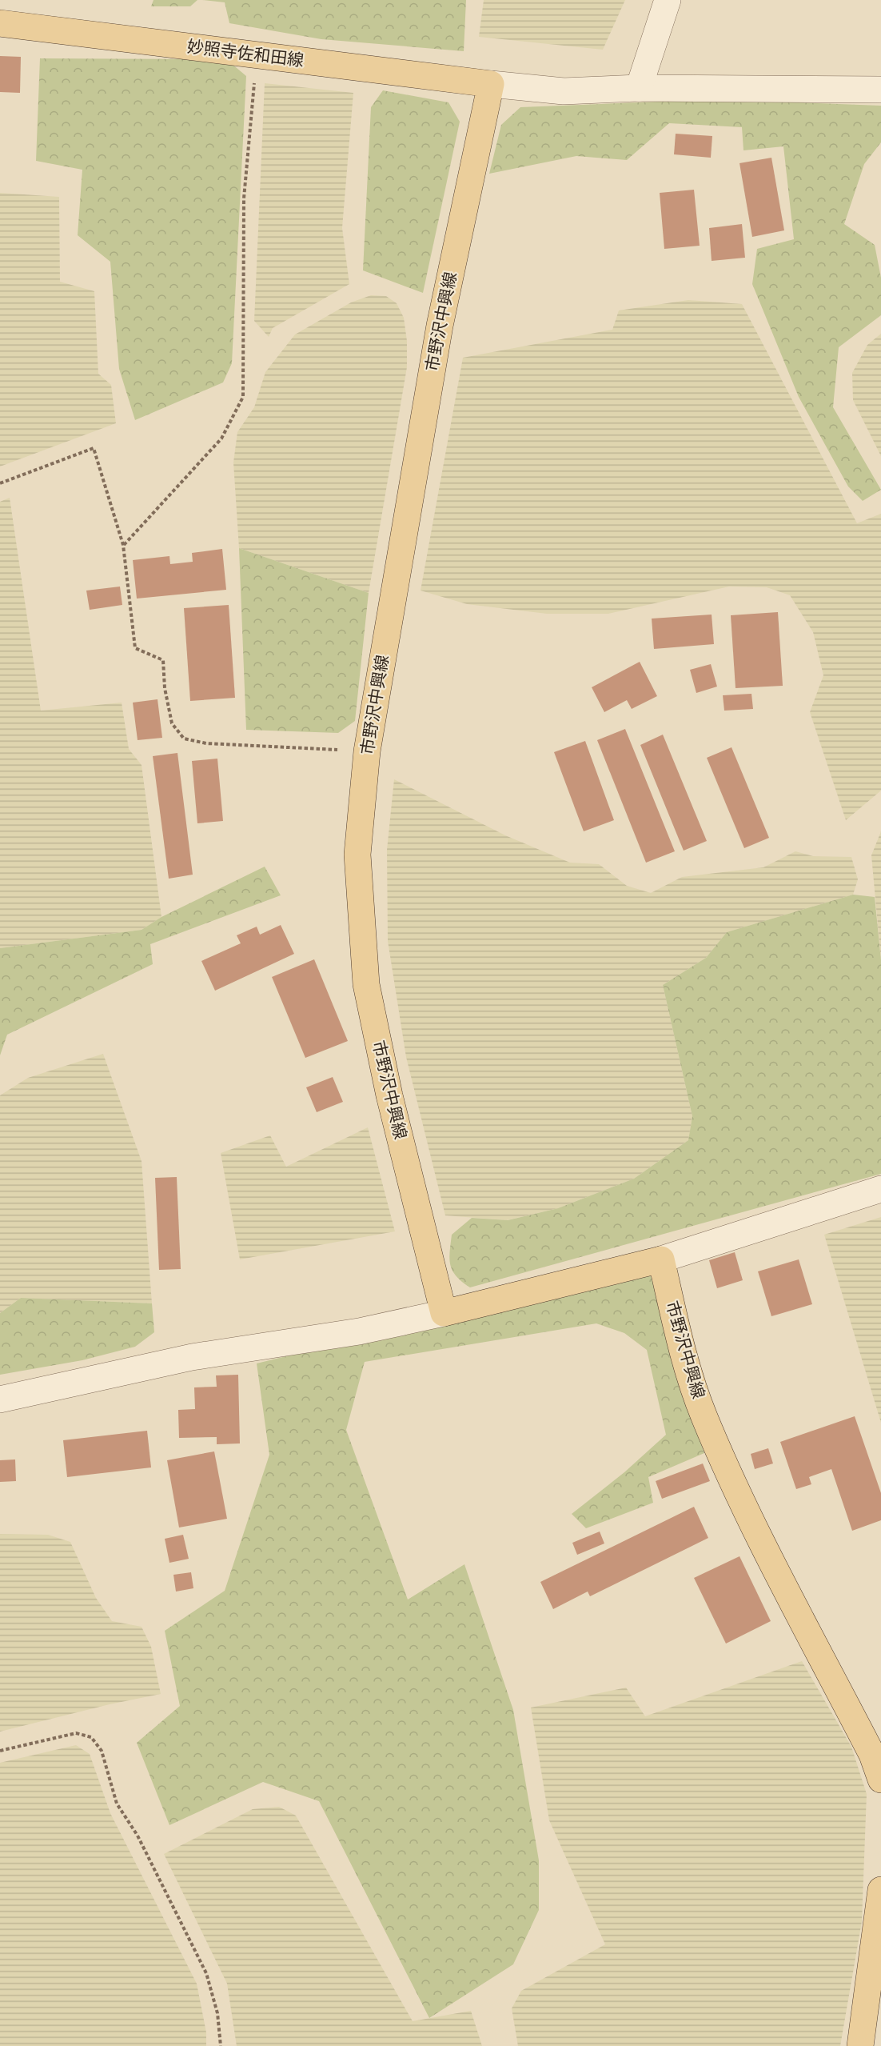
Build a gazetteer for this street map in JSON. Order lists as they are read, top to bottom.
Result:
{
  "streets": {
    "main road": ["妙照寺佐和田線", "市野沢中興線"]
  },
  "crossings": [
    ["妙照寺佐和田線", "市野沢中興線"]
  ]
}
